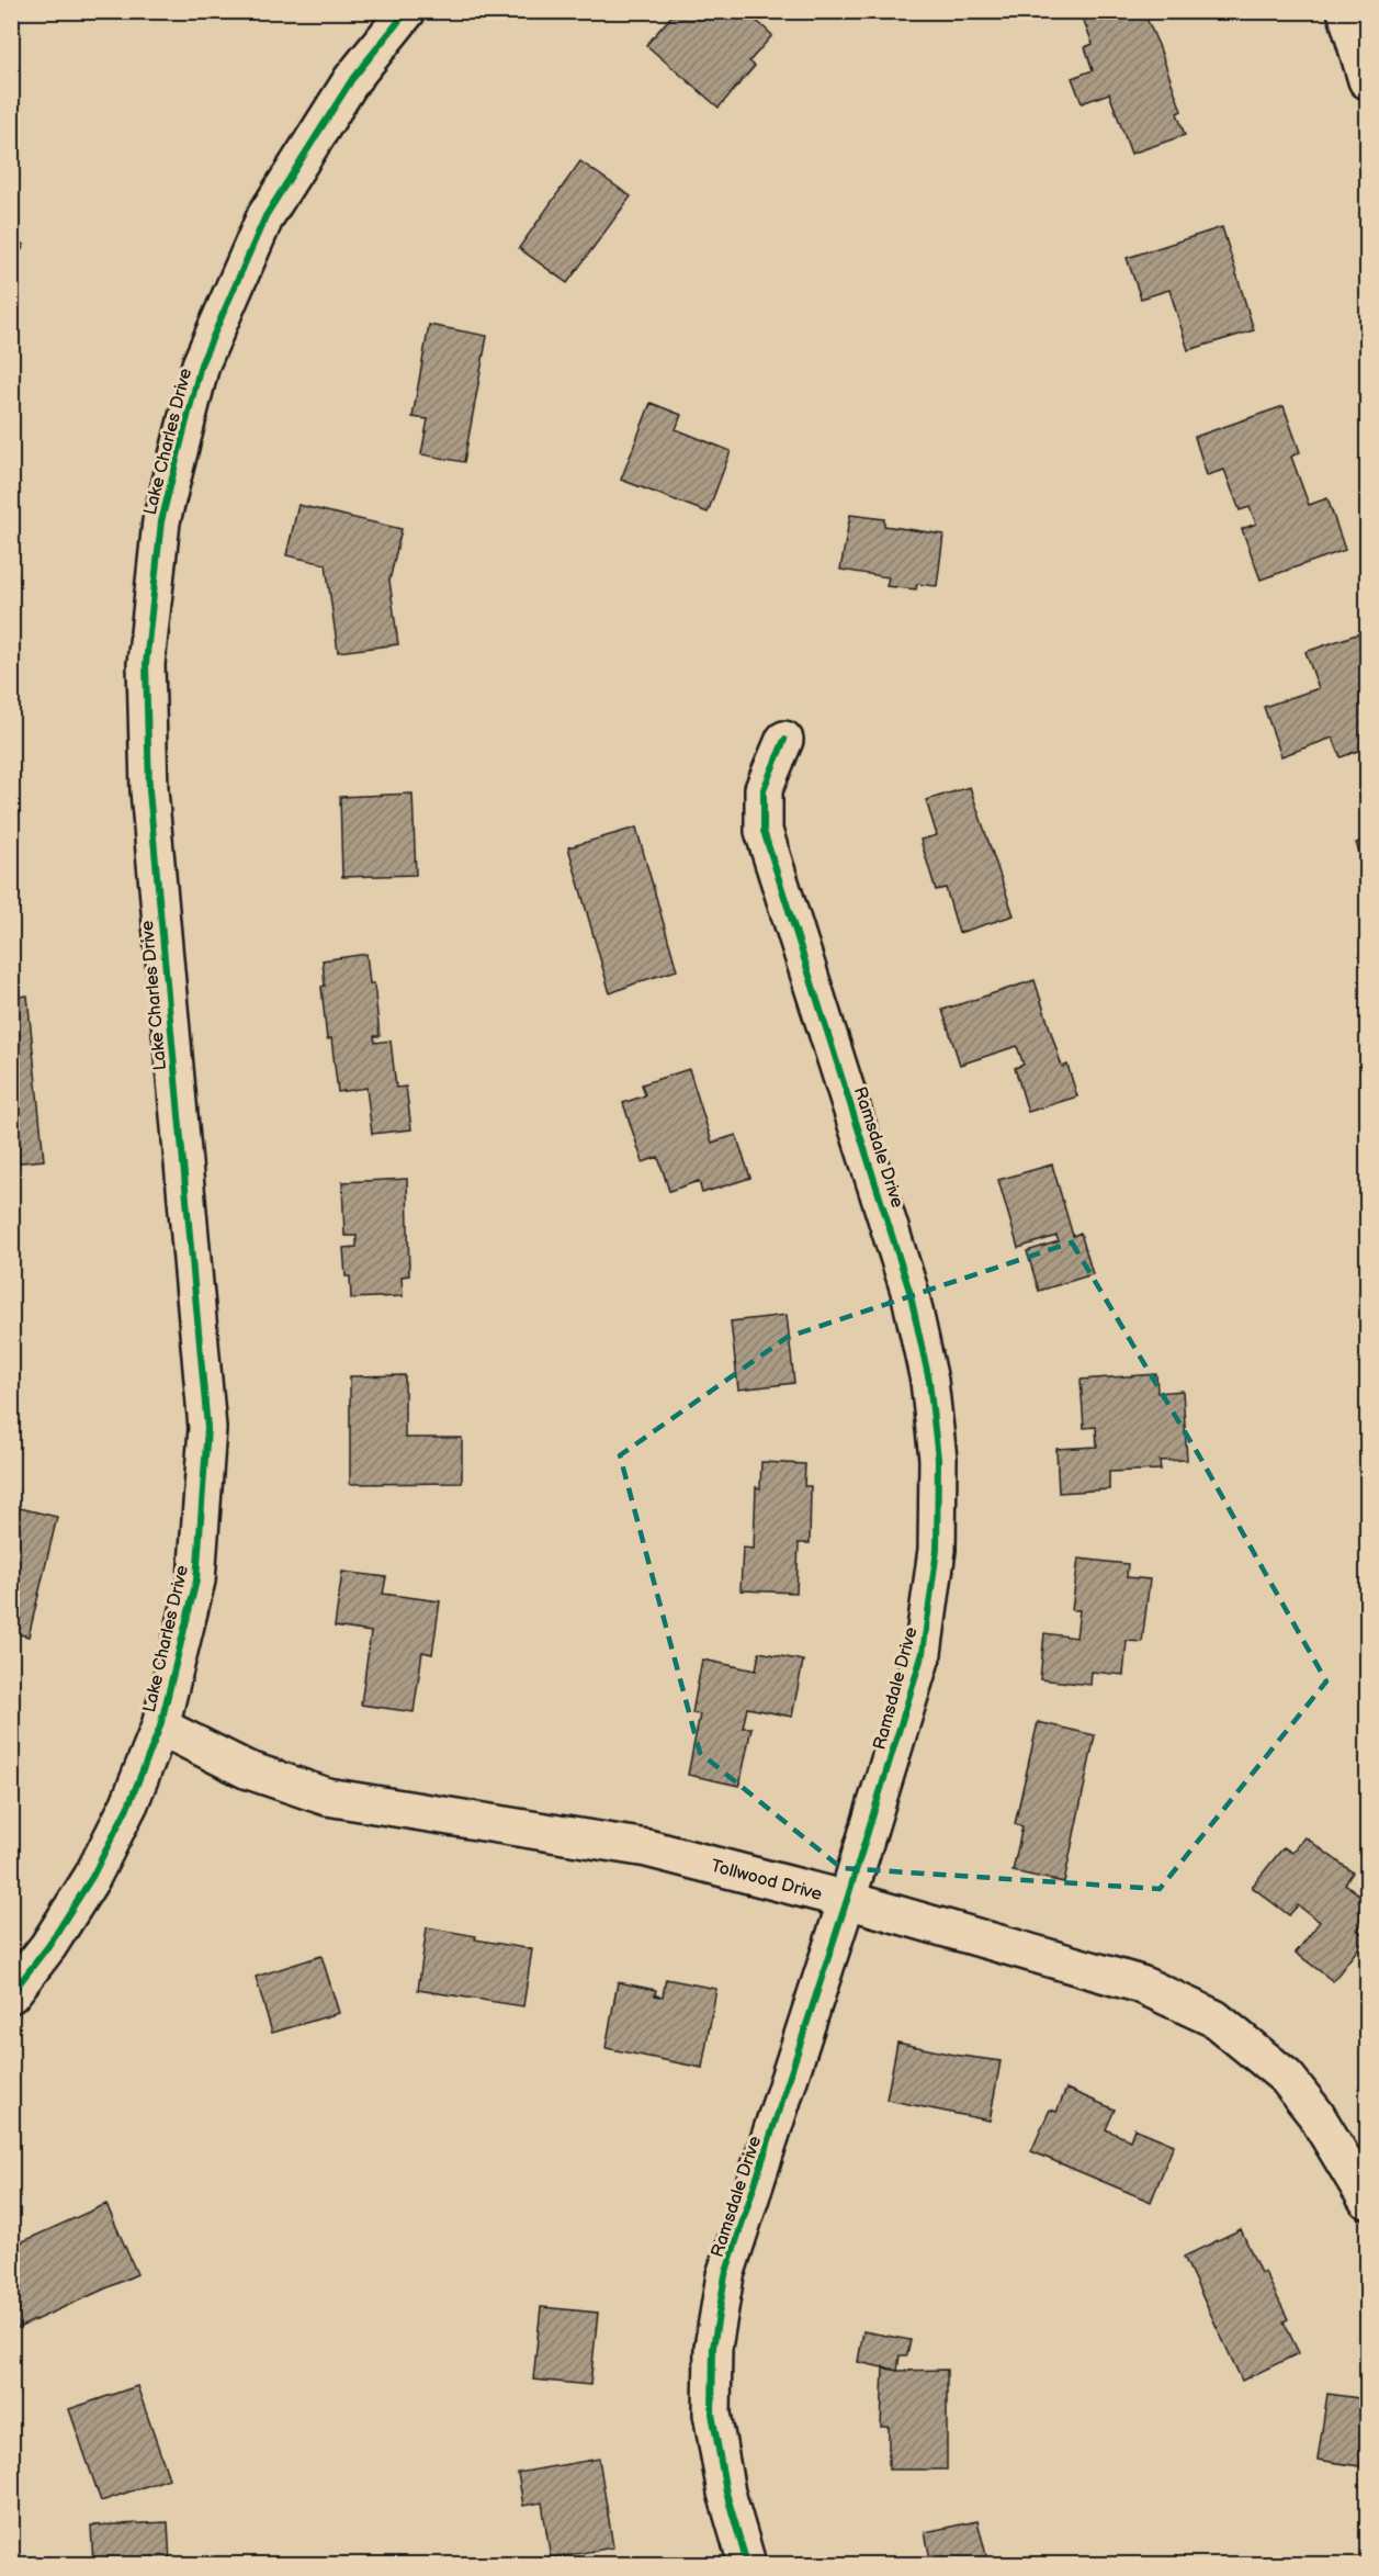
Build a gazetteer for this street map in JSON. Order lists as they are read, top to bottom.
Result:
{
  "streets": {
    "street": ["Lake Charles Drive", "Ramsdale Drive", "Tollwood Drive"]
  },
  "crossings": [
    ["Lake Charles Drive", "Tollwood Drive"],
    ["Ramsdale Drive", "Tollwood Drive"]
  ]
}
